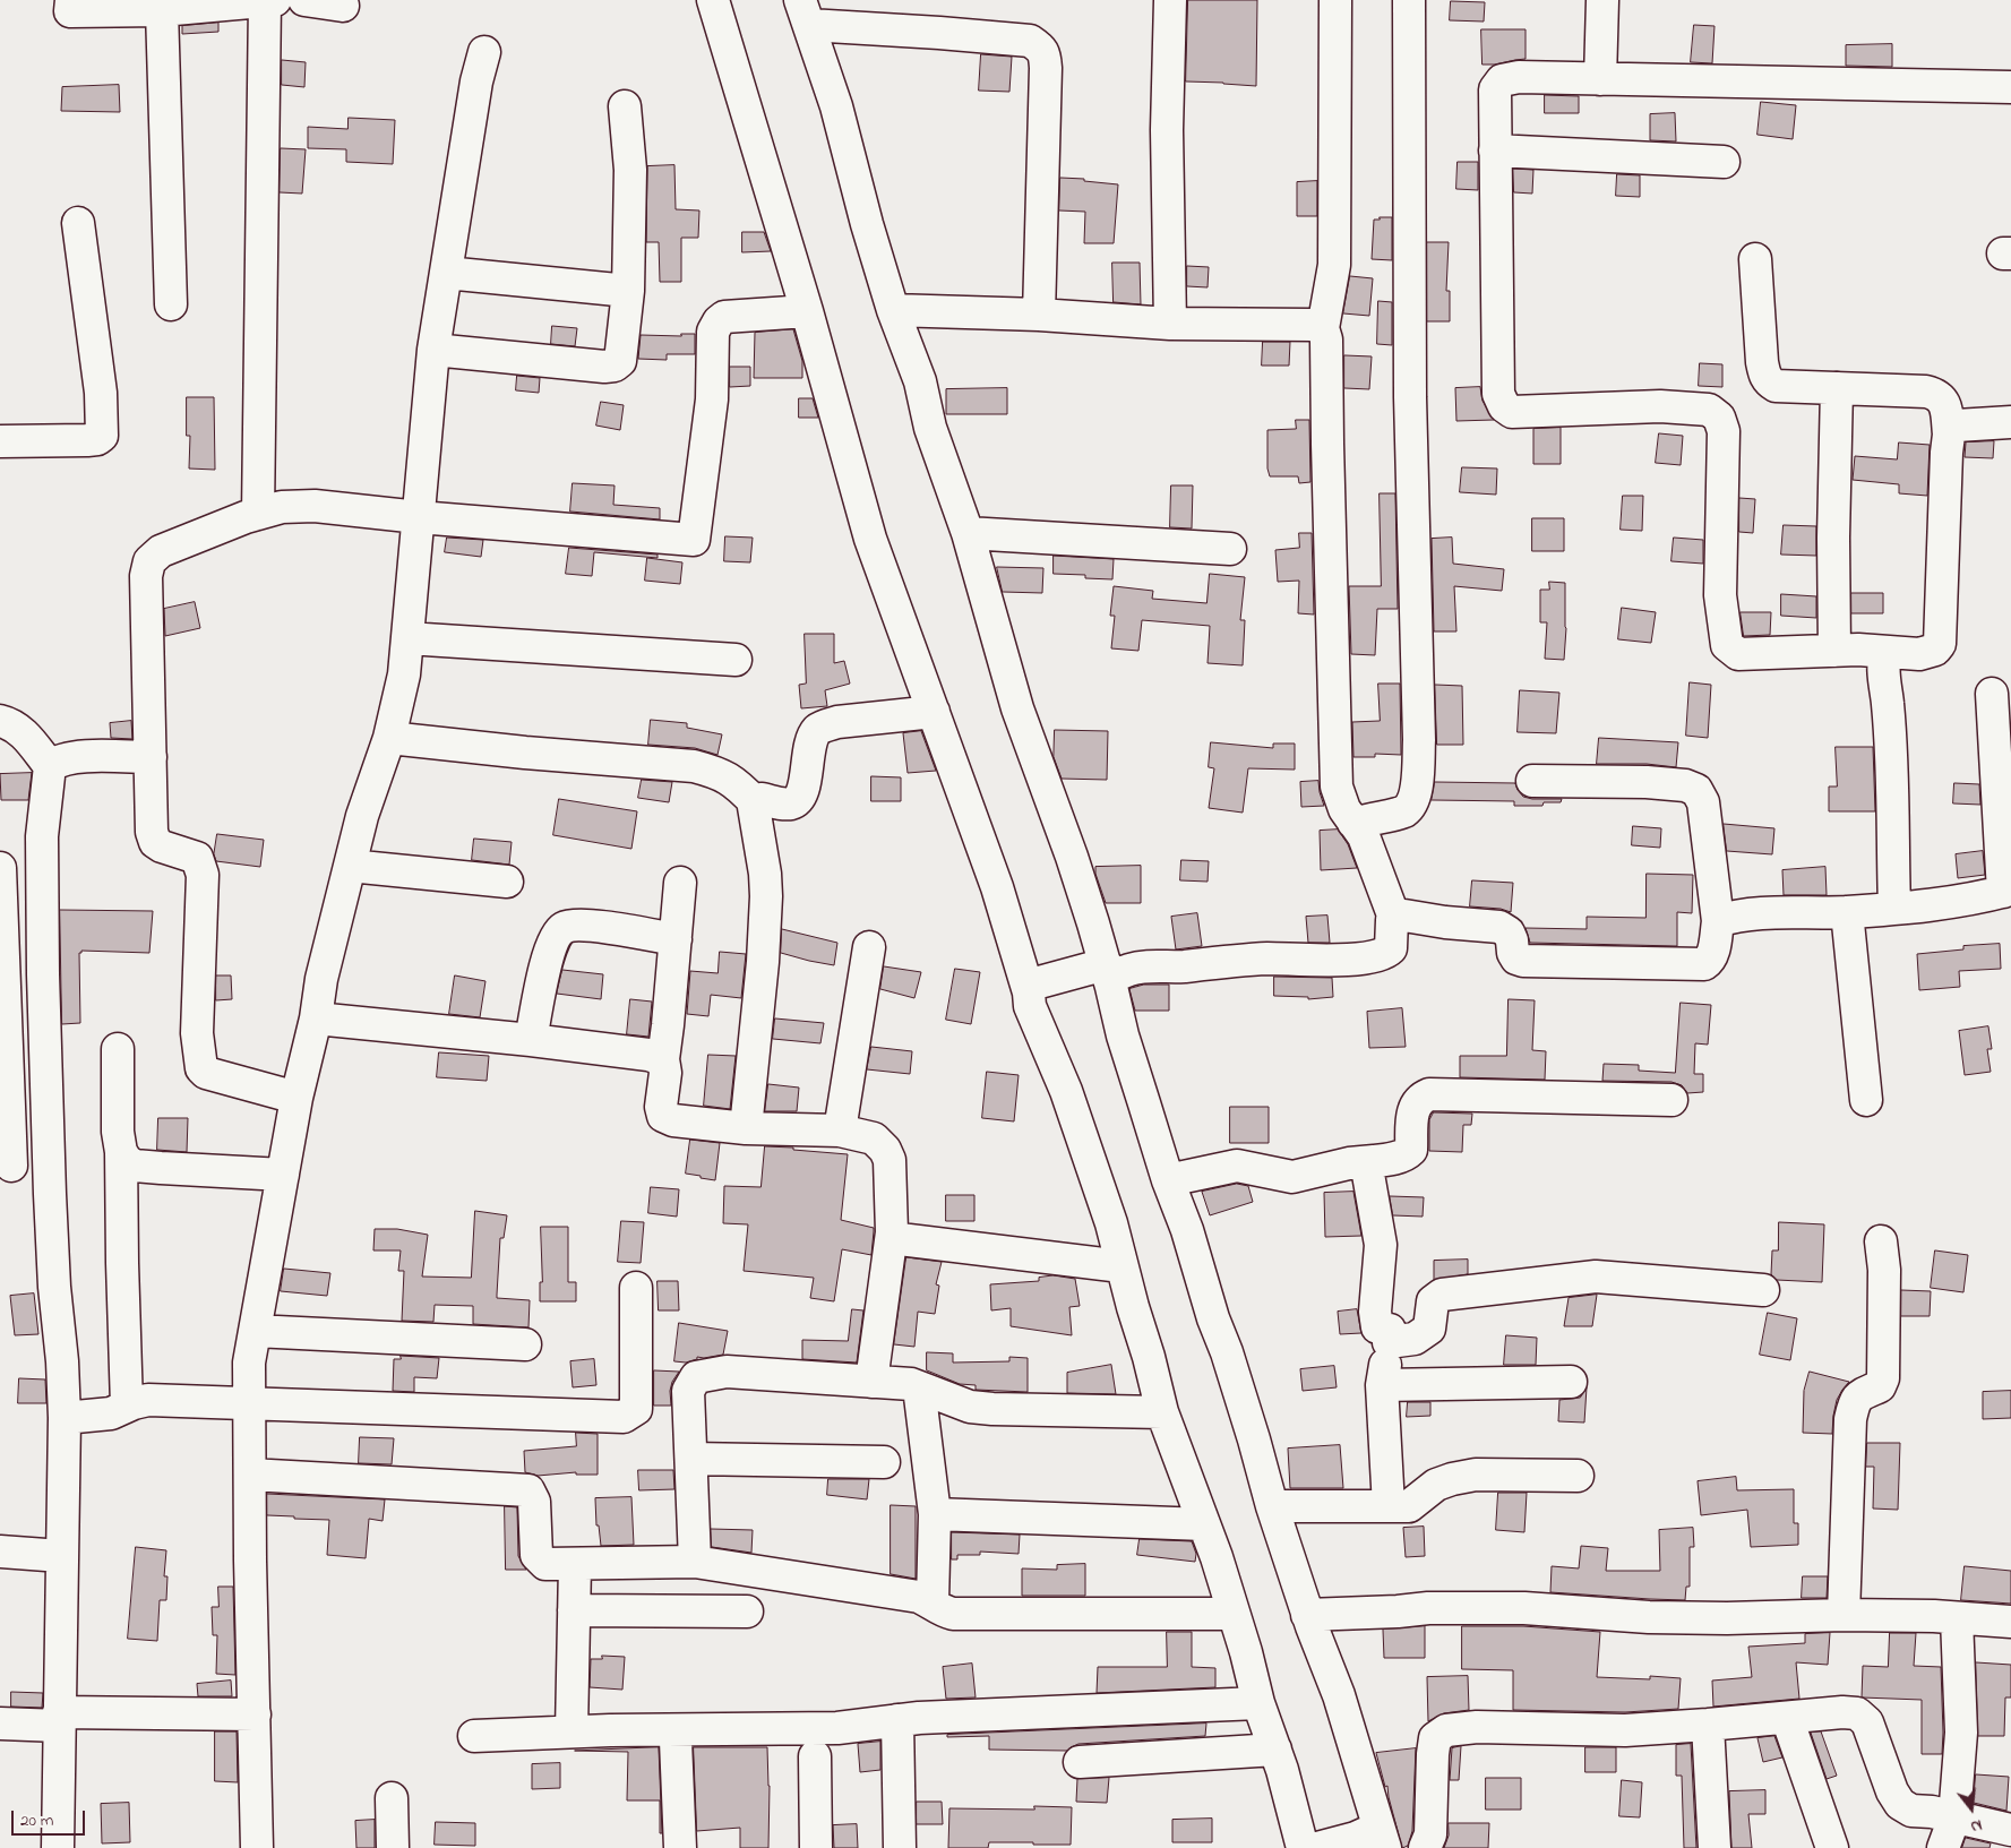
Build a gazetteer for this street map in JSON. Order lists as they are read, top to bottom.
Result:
{
  "scale_bar": "20 m",
  "north": "bottom"
}
